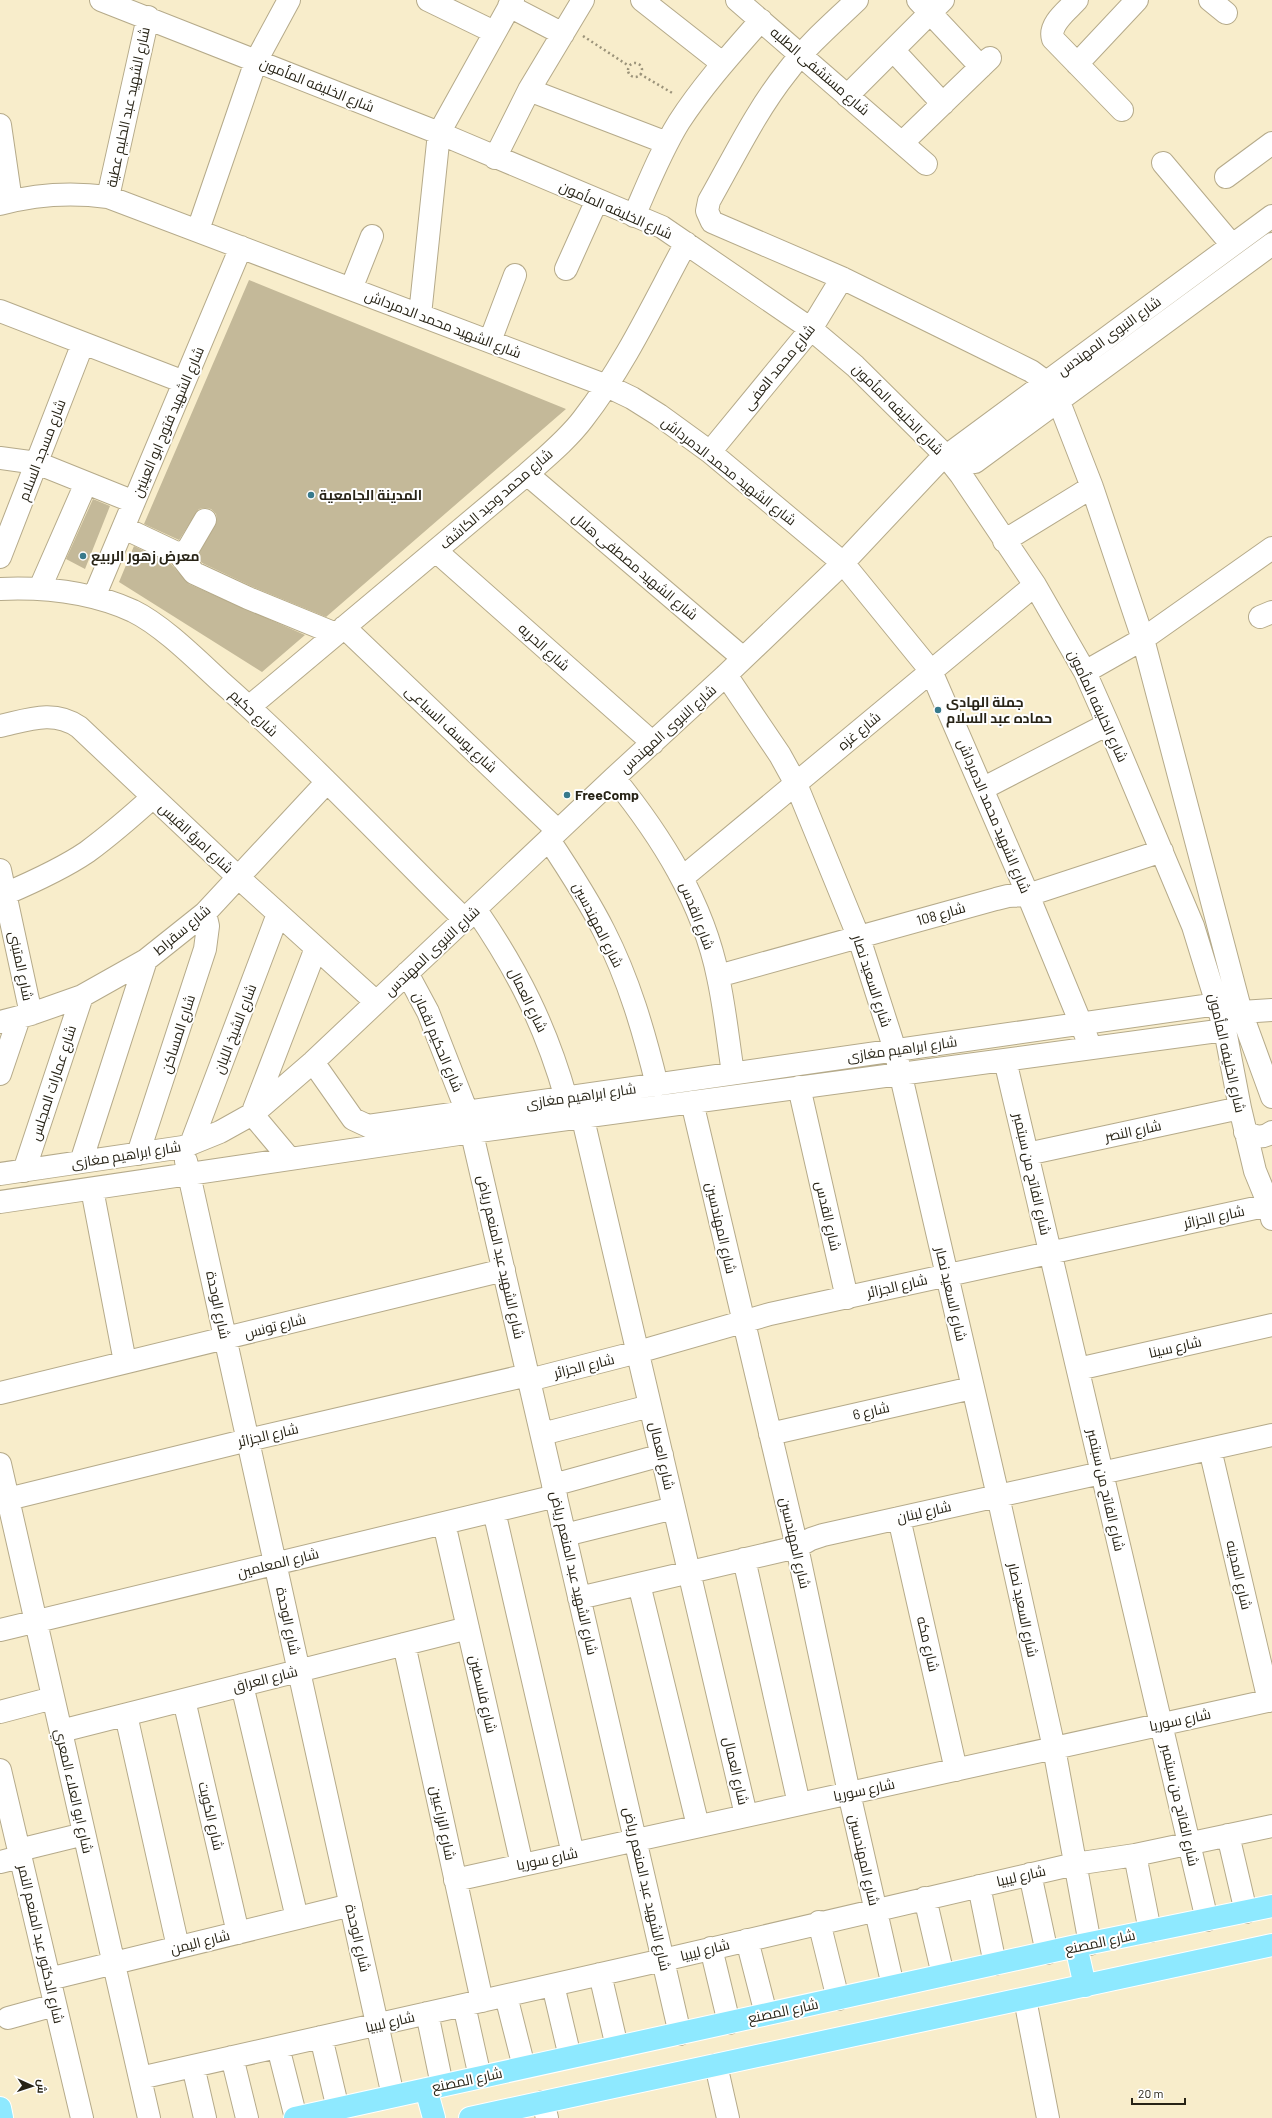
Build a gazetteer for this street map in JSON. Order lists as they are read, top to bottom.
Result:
{
  "streets": {
    "main road": ["شارع المصنع"],
    "street": [
      "شارع مستشفى الطلبه",
      "شارع الخليفه المأمون",
      "شارع الشهيد عبد الحليم عطية",
      "شارع الشهيد محمد الدمرداش",
      "شارع النبوى المهندس",
      "شارع محمد العفى",
      "شارع الشهيد فتوح ابو العينين",
      "شارع مسجد السلام",
      "شارع محمد وحيد الكاشف",
      "شارع الشهيد مصطفى هلال",
      "شارع الحريه",
      "شارع حكيم",
      "شارع يوسف السباعى",
      "شارع غزه",
      "شارع امرؤ القيس",
      "شارع 108",
      "شارع القدس",
      "شارع المهندسين",
      "شارع سقراط",
      "شارع المتبنى",
      "شارع السعيد نصار",
      "شارع العمال",
      "شارع الشيخ اللبان",
      "شارع المساكن",
      "شارع الحكيم لقمان",
      "شارع ابراهيم مغازى",
      "شارع عمارات المجلس",
      "شارع النصر",
      "شارع الفاتح من سبتمبر",
      "شارع الجزائر",
      "شارع الشهيد عبد المنعم رياض",
      "شارع الوحدة",
      "شارع تونس",
      "شارع سينا",
      "شارع 6",
      "شارع لبنان",
      "شارع المعلمين",
      "شارع المدينه",
      "شارع مكه",
      "شارع العراق",
      "شارع فلسطين",
      "شارع سوريا",
      "شارع ابو العلاء المعري",
      "شارع الكويت",
      "شارع الزراعيين",
      "شارع ليبيا",
      "شارع اليمن",
      "شارع الدكتور عبد المنعم النمر"
    ]
  },
  "crossings": [
    ["شارع مستشفى الطلبه", "شارع الخليفه المأمون"],
    ["شارع الخليفه المأمون", "شارع الشهيد عبد الحليم عطية"],
    ["شارع الخليفه المأمون", "شارع النبوى المهندس"],
    ["شارع الخليفه المأمون", "شارع محمد العفى"],
    ["شارع الخليفه المأمون", "شارع محمد وحيد الكاشف"],
    ["شارع الخليفه المأمون", "شارع غزه"],
    ["شارع الخليفه المأمون", "شارع 108"],
    ["شارع الخليفه المأمون", "شارع ابراهيم مغازى"],
    ["شارع الخليفه المأمون", "شارع النصر"],
    ["شارع الخليفه المأمون", "شارع الجزائر"],
    ["شارع الشهيد عبد الحليم عطية", "شارع الشهيد محمد الدمرداش"],
    ["شارع الشهيد محمد الدمرداش", "شارع النبوى المهندس"],
    ["شارع الشهيد محمد الدمرداش", "شارع محمد العفى"],
    ["شارع الشهيد محمد الدمرداش", "شارع الشهيد فتوح ابو العينين"],
    ["شارع الشهيد محمد الدمرداش", "شارع محمد وحيد الكاشف"],
    ["شارع الشهيد محمد الدمرداش", "شارع غزه"],
    ["شارع الشهيد محمد الدمرداش", "شارع 108"],
    ["شارع الشهيد محمد الدمرداش", "شارع ابراهيم مغازى"],
    ["شارع النبوى المهندس", "شارع الشهيد مصطفى هلال"],
    ["شارع النبوى المهندس", "شارع الحريه"],
    ["شارع النبوى المهندس", "شارع حكيم"],
    ["شارع النبوى المهندس", "شارع يوسف السباعى"],
    ["شارع النبوى المهندس", "شارع امرؤ القيس"],
    ["شارع النبوى المهندس", "شارع القدس"],
    ["شارع النبوى المهندس", "شارع المهندسين"],
    ["شارع النبوى المهندس", "شارع السعيد نصار"],
    ["شارع النبوى المهندس", "شارع العمال"],
    ["شارع النبوى المهندس", "شارع الحكيم لقمان"],
    ["شارع النبوى المهندس", "شارع ابراهيم مغازى"],
    ["شارع الشهيد فتوح ابو العينين", "شارع حكيم"],
    ["شارع محمد وحيد الكاشف", "شارع الشهيد مصطفى هلال"],
    ["شارع محمد وحيد الكاشف", "شارع الحريه"],
    ["شارع محمد وحيد الكاشف", "شارع حكيم"],
    ["شارع محمد وحيد الكاشف", "شارع يوسف السباعى"],
    ["شارع حكيم", "شارع سقراط"],
    ["شارع حكيم", "شارع العمال"],
    ["شارع يوسف السباعى", "شارع المهندسين"],
    ["شارع غزه", "شارع القدس"],
    ["شارع غزه", "شارع السعيد نصار"],
    ["شارع امرؤ القيس", "شارع سقراط"],
    ["شارع امرؤ القيس", "شارع الشيخ اللبان"],
    ["شارع 108", "شارع القدس"],
    ["شارع 108", "شارع السعيد نصار"],
    ["شارع القدس", "شارع ابراهيم مغازى"],
    ["شارع القدس", "شارع الجزائر"],
    ["شارع المهندسين", "شارع ابراهيم مغازى"],
    ["شارع المهندسين", "شارع الجزائر"],
    ["شارع المهندسين", "شارع 6"],
    ["شارع المهندسين", "شارع لبنان"],
    ["شارع المهندسين", "شارع سوريا"],
    ["شارع المهندسين", "شارع ليبيا"],
    ["شارع المهندسين", "شارع المصنع"],
    ["شارع سقراط", "شارع المتبنى"],
    ["شارع سقراط", "شارع المساكن"],
    ["شارع سقراط", "شارع عمارات المجلس"],
    ["شارع السعيد نصار", "شارع ابراهيم مغازى"],
    ["شارع السعيد نصار", "شارع الجزائر"],
    ["شارع السعيد نصار", "شارع 6"],
    ["شارع السعيد نصار", "شارع لبنان"],
    ["شارع السعيد نصار", "شارع سوريا"],
    ["شارع السعيد نصار", "شارع ليبيا"],
    ["شارع السعيد نصار", "شارع المصنع"],
    ["شارع العمال", "شارع ابراهيم مغازى"],
    ["شارع العمال", "شارع الجزائر"],
    ["شارع العمال", "شارع لبنان"],
    ["شارع العمال", "شارع المعلمين"],
    ["شارع العمال", "شارع سوريا"],
    ["شارع الشيخ اللبان", "شارع ابراهيم مغازى"],
    ["شارع الشيخ اللبان", "شارع الوحدة"],
    ["شارع المساكن", "شارع ابراهيم مغازى"],
    ["شارع الحكيم لقمان", "شارع ابراهيم مغازى"],
    ["شارع الحكيم لقمان", "شارع الشهيد عبد المنعم رياض"],
    ["شارع ابراهيم مغازى", "شارع عمارات المجلس"],
    ["شارع ابراهيم مغازى", "شارع الفاتح من سبتمبر"],
    ["شارع ابراهيم مغازى", "شارع الشهيد عبد المنعم رياض"],
    ["شارع ابراهيم مغازى", "شارع الوحدة"],
    ["شارع النصر", "شارع الفاتح من سبتمبر"],
    ["شارع الفاتح من سبتمبر", "شارع الجزائر"],
    ["شارع الفاتح من سبتمبر", "شارع سينا"],
    ["شارع الفاتح من سبتمبر", "شارع لبنان"],
    ["شارع الفاتح من سبتمبر", "شارع سوريا"],
    ["شارع الفاتح من سبتمبر", "شارع ليبيا"],
    ["شارع الفاتح من سبتمبر", "شارع المصنع"],
    ["شارع الجزائر", "شارع الشهيد عبد المنعم رياض"],
    ["شارع الجزائر", "شارع الوحدة"],
    ["شارع الجزائر", "شارع ابو العلاء المعري"],
    ["شارع الشهيد عبد المنعم رياض", "شارع تونس"],
    ["شارع الشهيد عبد المنعم رياض", "شارع لبنان"],
    ["شارع الشهيد عبد المنعم رياض", "شارع المعلمين"],
    ["شارع الشهيد عبد المنعم رياض", "شارع سوريا"],
    ["شارع الشهيد عبد المنعم رياض", "شارع ليبيا"],
    ["شارع الشهيد عبد المنعم رياض", "شارع المصنع"],
    ["شارع الوحدة", "شارع تونس"],
    ["شارع الوحدة", "شارع المعلمين"],
    ["شارع الوحدة", "شارع العراق"],
    ["شارع الوحدة", "شارع ليبيا"],
    ["شارع الوحدة", "شارع اليمن"],
    ["شارع الوحدة", "شارع المصنع"],
    ["شارع لبنان", "شارع المدينه"],
    ["شارع لبنان", "شارع مكه"],
    ["شارع المعلمين", "شارع فلسطين"],
    ["شارع المعلمين", "شارع ابو العلاء المعري"],
    ["شارع المدينه", "شارع سوريا"],
    ["شارع مكه", "شارع سوريا"],
    ["شارع العراق", "شارع فلسطين"],
    ["شارع العراق", "شارع ابو العلاء المعري"],
    ["شارع العراق", "شارع الكويت"],
    ["شارع العراق", "شارع الزراعيين"],
    ["شارع فلسطين", "شارع سوريا"],
    ["شارع سوريا", "شارع الزراعيين"],
    ["شارع ابو العلاء المعري", "شارع ليبيا"],
    ["شارع ابو العلاء المعري", "شارع اليمن"],
    ["شارع الكويت", "شارع اليمن"],
    ["شارع الزراعيين", "شارع ليبيا"],
    ["شارع الزراعيين", "شارع المصنع"],
    ["شارع اليمن", "شارع الدكتور عبد المنعم النمر"]
  ],
  "places": [
    "المدينة الجامعية",
    "معرض زهور الربيع",
    "جملة الهادى حماده عبد السلام",
    "FreeComp"
  ],
  "scale_bar": "20 m",
  "north": "right"
}
